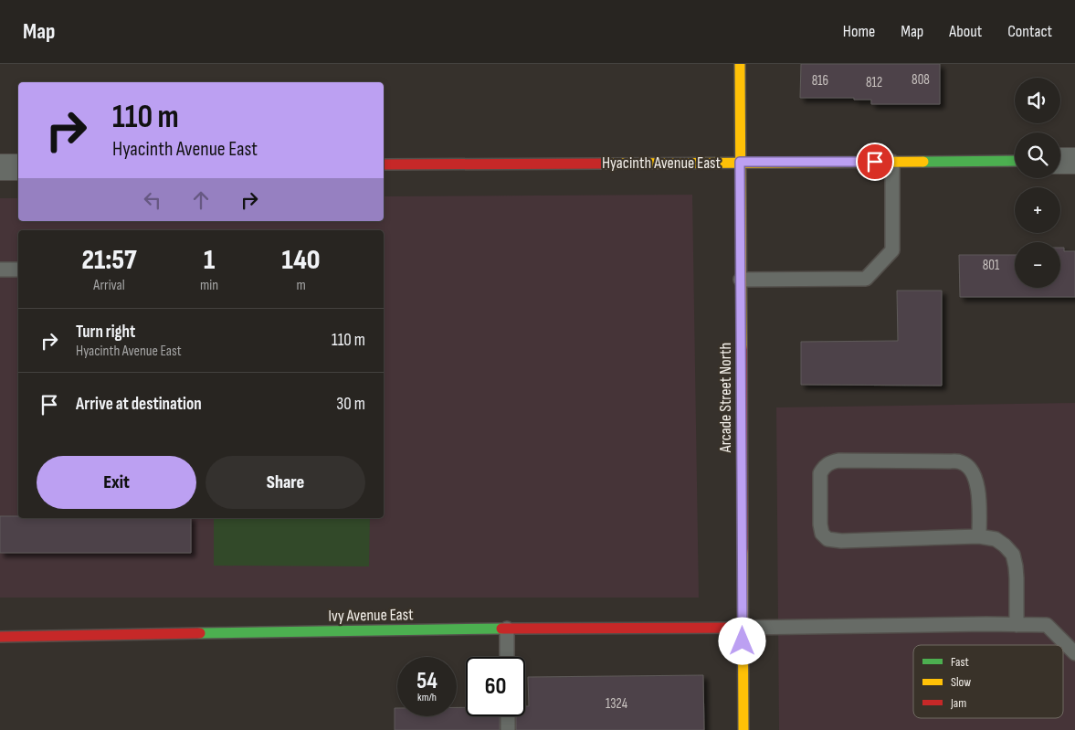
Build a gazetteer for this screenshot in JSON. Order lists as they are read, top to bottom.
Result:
{
  "streets": {
    "street": ["Hyacinth Avenue East", "Arcade Street North", "Ivy Avenue East"]
  },
  "crossings": [
    ["Hyacinth Avenue East", "Arcade Street North"],
    ["Arcade Street North", "Ivy Avenue East"]
  ],
  "house_numbers": [
    "808",
    "816",
    "812",
    "801",
    "1324"
  ],
  "legend": ["Fast", "Slow", "Jam"],
  "page": {
    "header": "Map",
    "nav": [
      "Home",
      "Map",
      "About",
      "Contact"
    ],
    "map_buttons": ["+", "−"],
    "turn": ["110 m", "Hyacinth Avenue East"],
    "eta": [
      "21:57",
      "Arrival",
      "1",
      "min",
      "140",
      "m"
    ],
    "list": [
      {
        "name": "Turn right",
        "note": "Hyacinth Avenue East",
        "value": "110 m"
      },
      {
        "name": "Arrive at destination",
        "value": "30 m"
      }
    ],
    "buttons": ["Exit", "Share"],
    "speed": "54 km/h",
    "limit": "60"
  }
}
